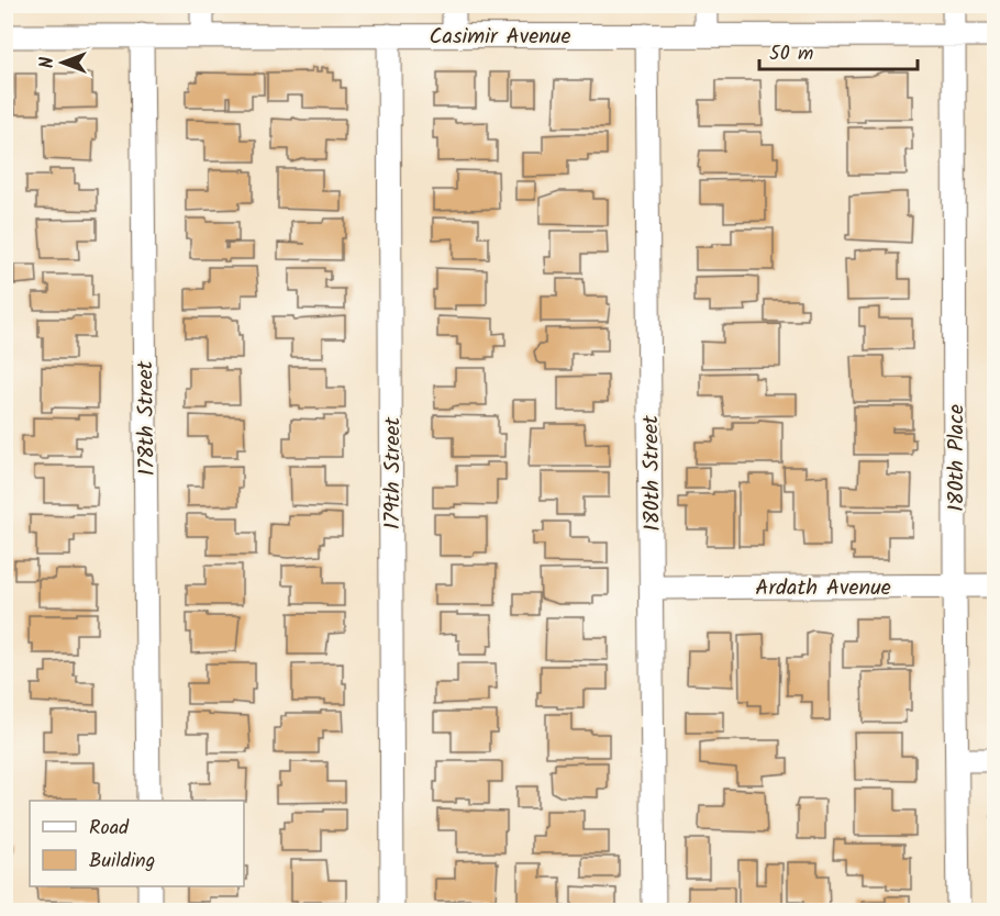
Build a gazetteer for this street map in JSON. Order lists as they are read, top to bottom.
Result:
{
  "streets": {
    "street": [
      "Casimir Avenue",
      "178th Street",
      "180th Place",
      "179th Street",
      "180th Street",
      "Ardath Avenue"
    ]
  },
  "crossings": [
    ["Casimir Avenue", "178th Street"],
    ["Casimir Avenue", "180th Place"],
    ["Casimir Avenue", "179th Street"],
    ["Casimir Avenue", "180th Street"],
    ["180th Place", "Ardath Avenue"],
    ["180th Street", "Ardath Avenue"]
  ],
  "legend": ["Road", "Building"],
  "scale_bar": "50 m",
  "north": "left"
}
